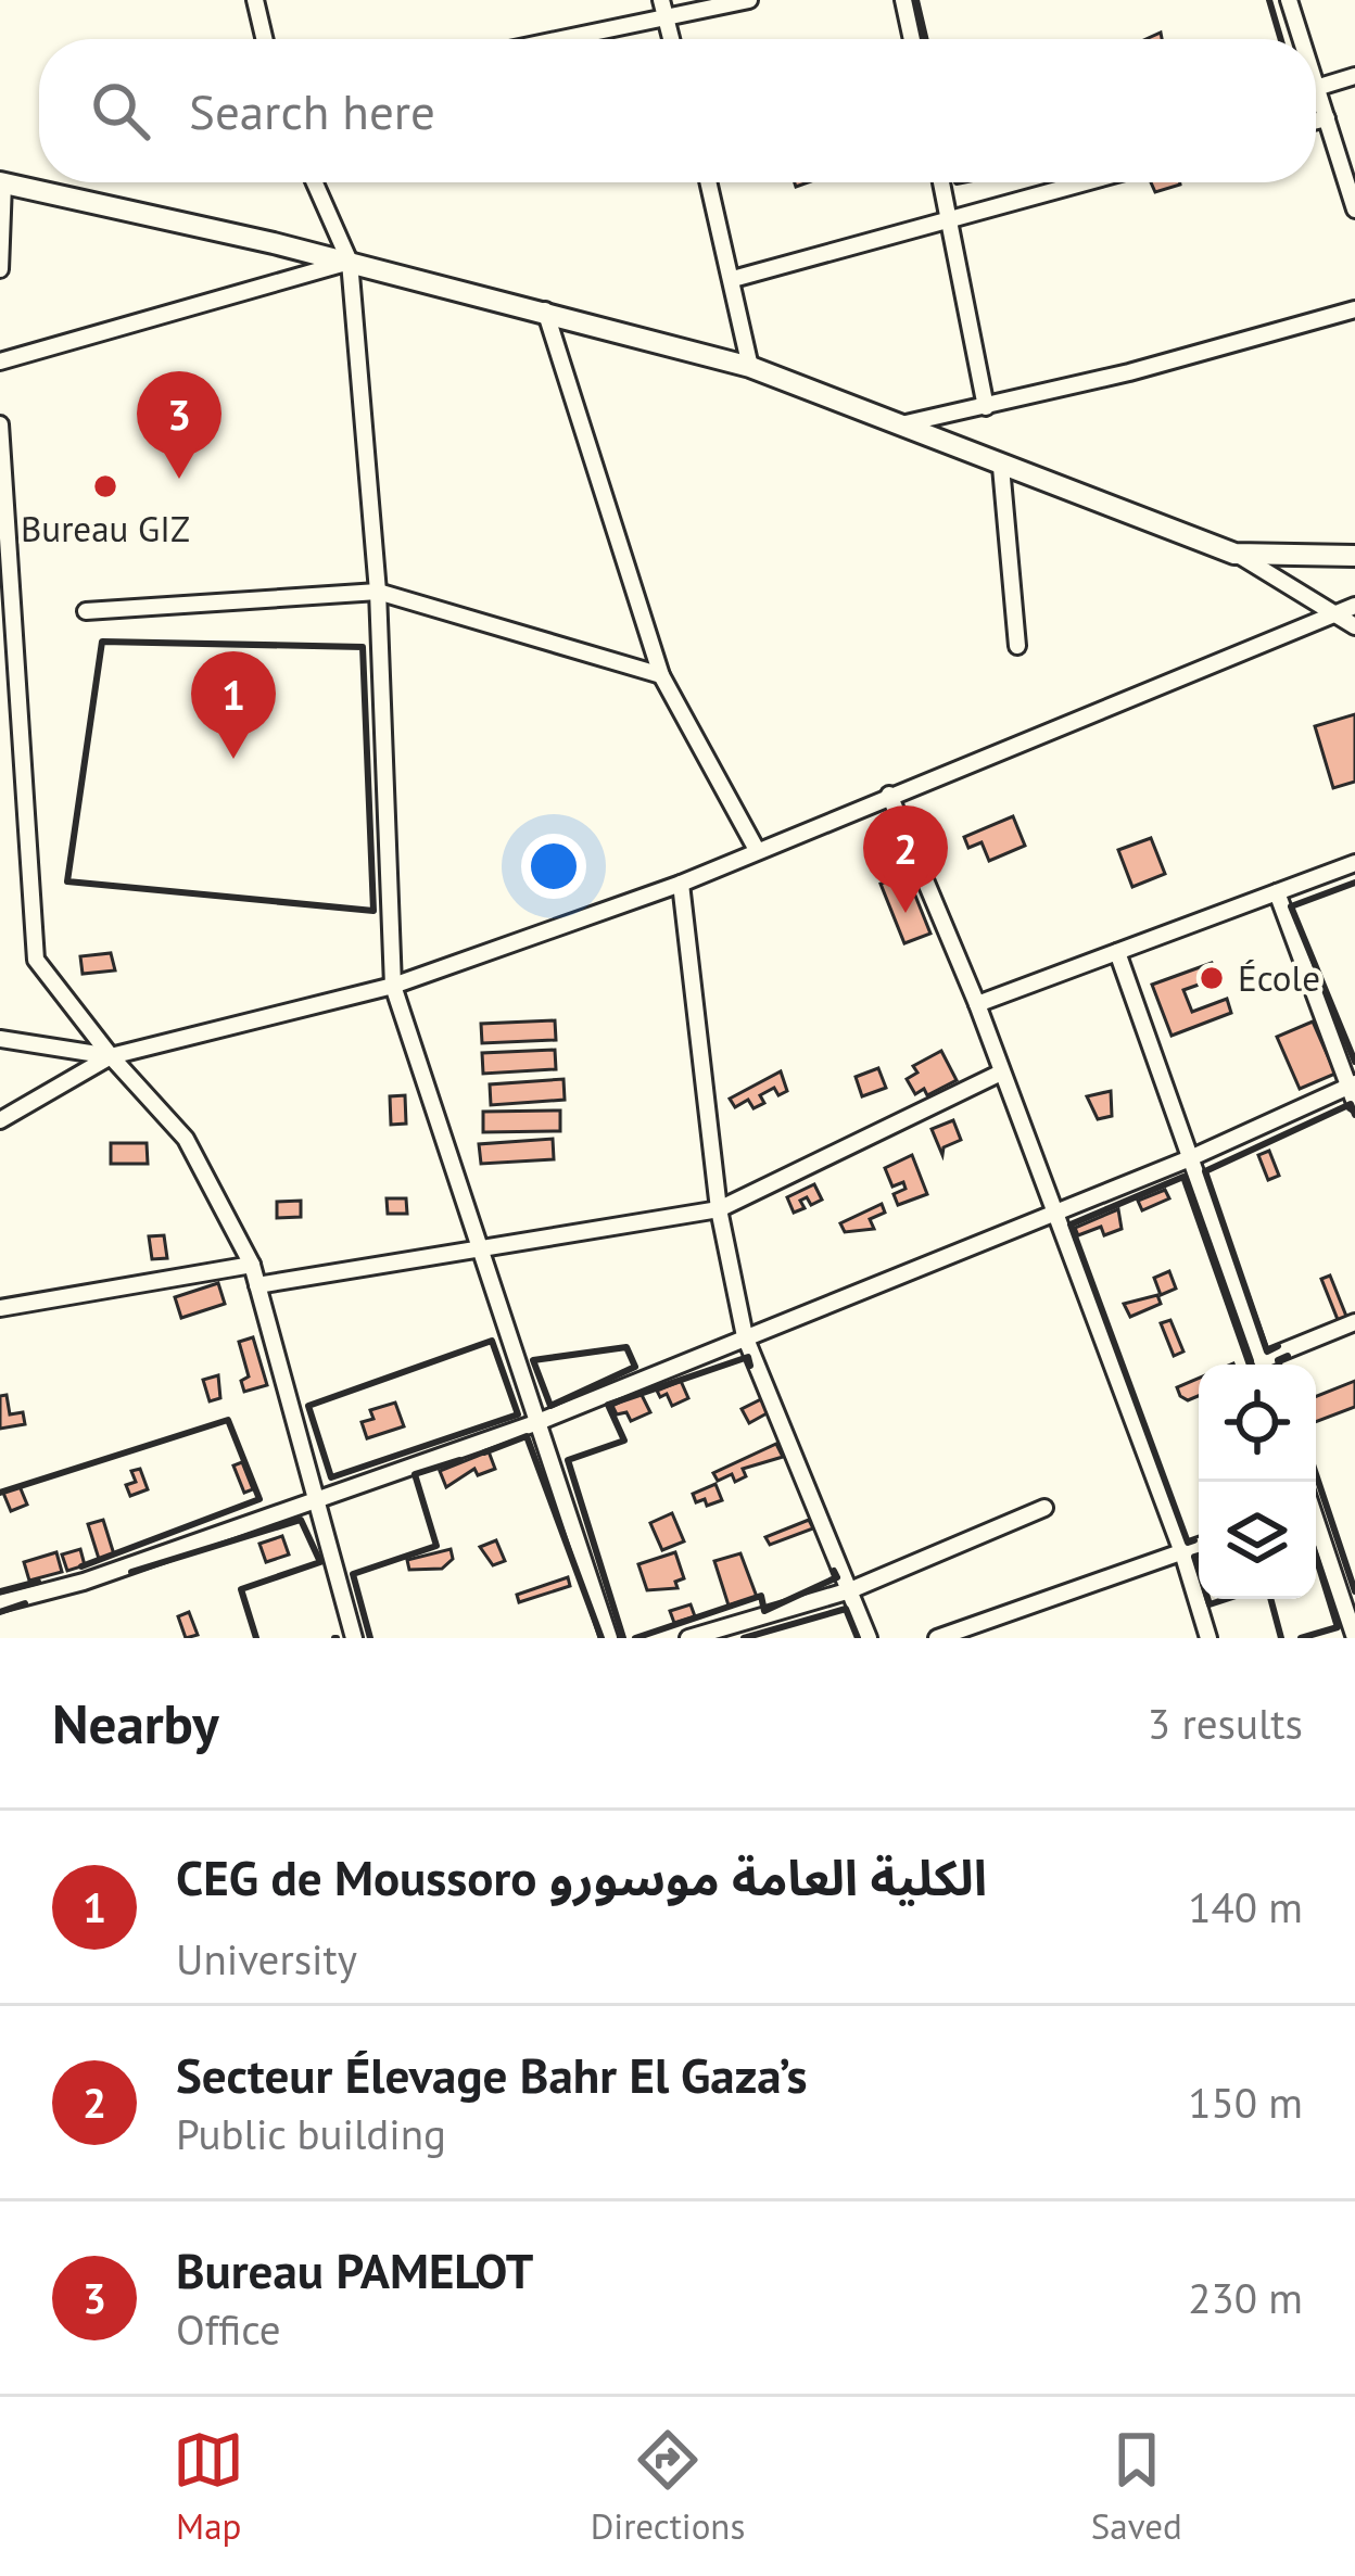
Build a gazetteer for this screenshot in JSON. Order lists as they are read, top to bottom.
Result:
{
  "places": ["Bureau GIZ", "École"],
  "page": {
    "search": "Search here",
    "pins": ["3", "1", "2"],
    "heading": ["Nearby", "3 results"],
    "list": [
      {
        "mark": "1",
        "name": "CEG de Moussoro الكلية العامة موسورو",
        "note": "University",
        "value": "140 m"
      },
      {
        "mark": "2",
        "name": "Secteur Élevage Bahr El Gaza’s",
        "note": "Public building",
        "value": "150 m"
      },
      {
        "mark": "3",
        "name": "Bureau PAMELOT",
        "note": "Office",
        "value": "230 m"
      }
    ],
    "nav": ["Map", "Directions", "Saved"]
  }
}
